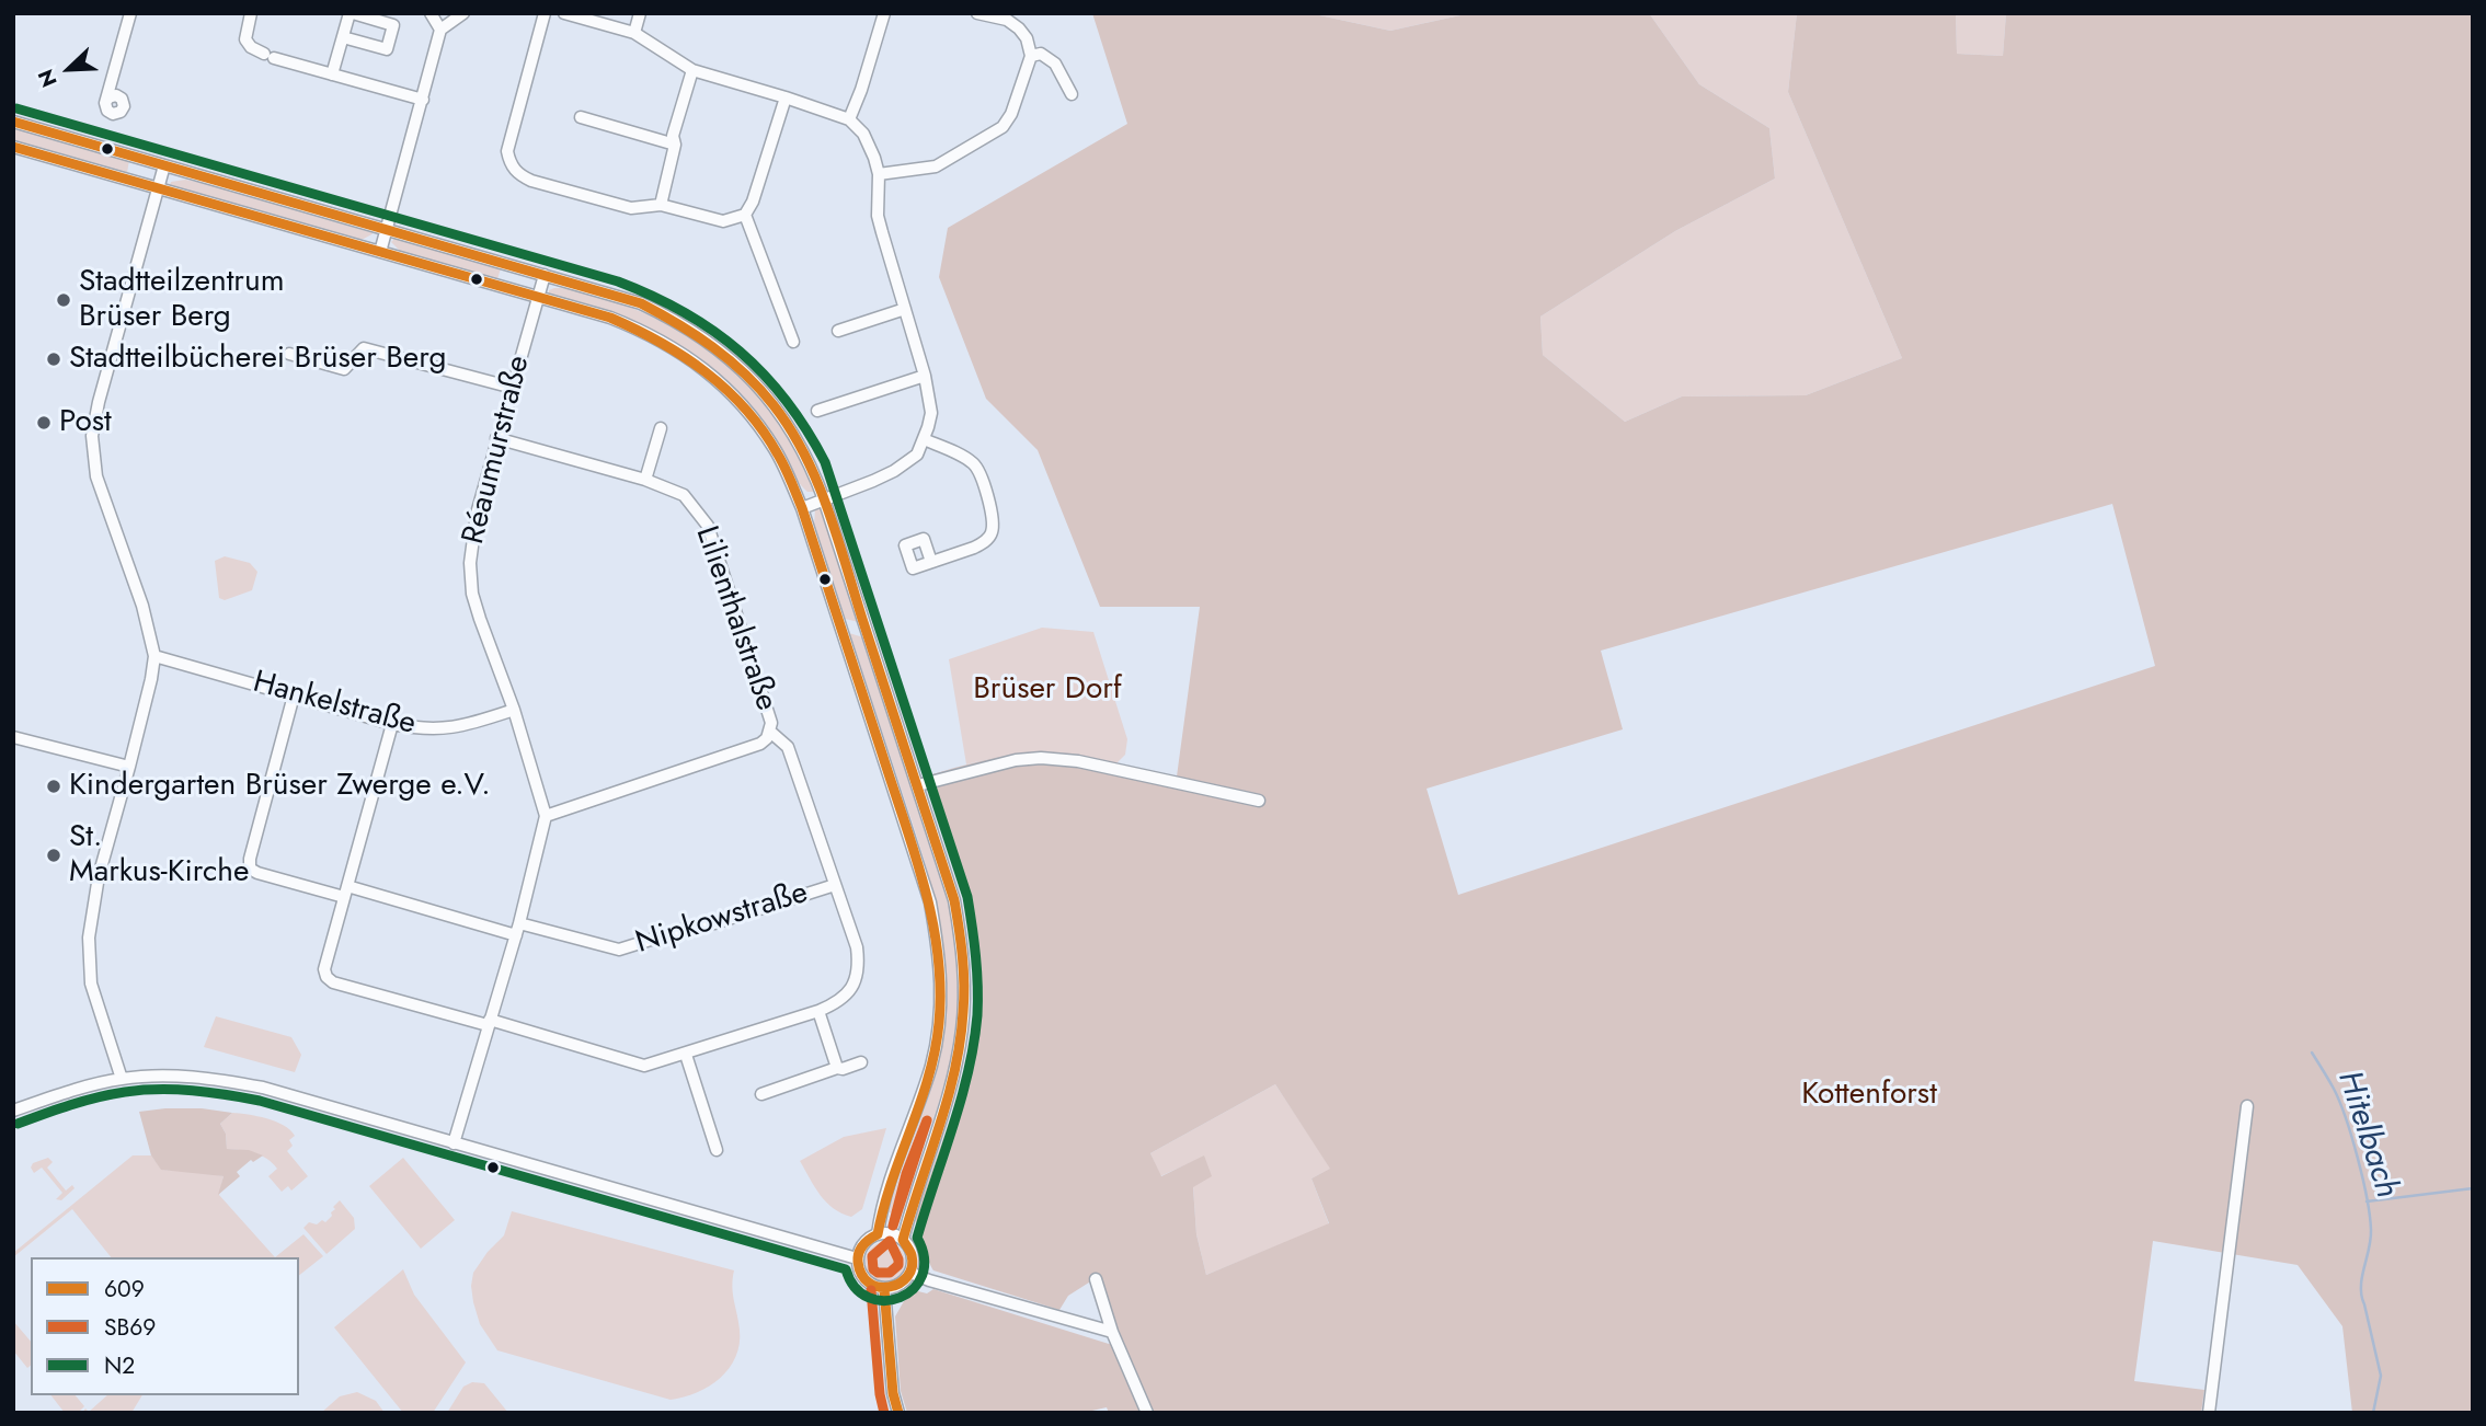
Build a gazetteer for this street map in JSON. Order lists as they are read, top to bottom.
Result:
{
  "streets": {
    "street": [
      "Réaumurstraße",
      "Lilienthalstraße",
      "Hankelstraße",
      "Nipkowstraße"
    ]
  },
  "crossings": [
    ["Réaumurstraße", "Lilienthalstraße"],
    ["Réaumurstraße", "Hankelstraße"]
  ],
  "water": ["Hitelbach"],
  "parks": ["Brüser Dorf", "Kottenforst"],
  "places": [
    "Stadtteilzentrum Brüser Berg",
    "Stadtteilbücherei Brüser Berg",
    "Post",
    "Kindergarten Brüser Zwerge e.V.",
    "St. Markus-Kirche"
  ],
  "lines": ["transit line N2", "transit line 609", "transit line SB69"],
  "legend": ["609", "SB69", "N2"],
  "north": "bottom left"
}
